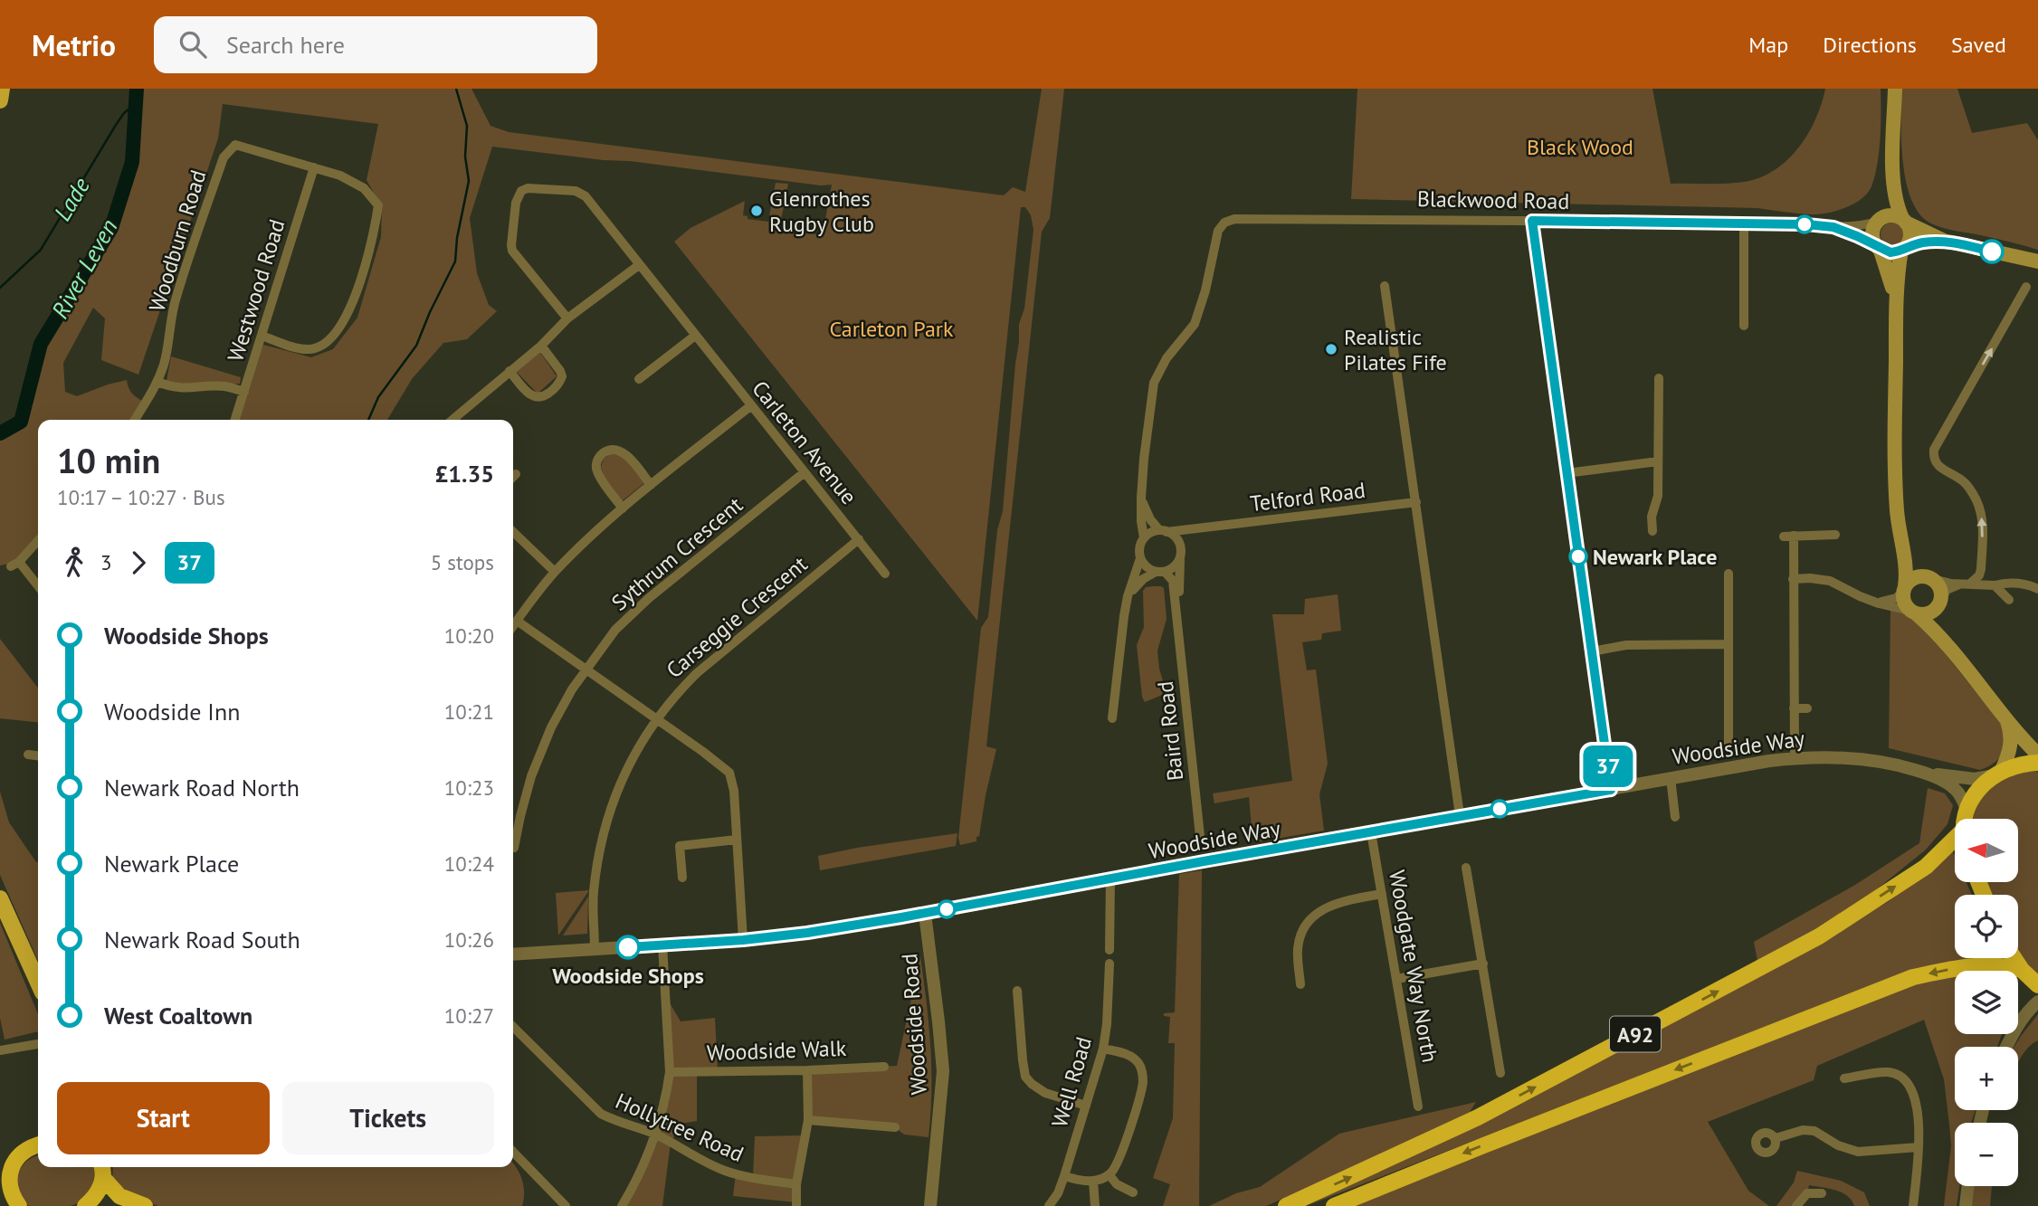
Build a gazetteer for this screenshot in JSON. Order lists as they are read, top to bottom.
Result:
{
  "streets": {
    "highway": ["A92"],
    "street": [
      "Blackwood Road",
      "Woodburn Road",
      "Westwood Road",
      "Carleton Avenue",
      "Telford Road",
      "Sythrum Crescent",
      "Carseggie Crescent",
      "Baird Road",
      "Woodside Way",
      "Woodgate Way North",
      "Woodside Road",
      "Woodside Walk",
      "Well Road",
      "Hollytree Road"
    ]
  },
  "crossings": [
    ["Woodburn Road", "Westwood Road"],
    ["Carleton Avenue", "Sythrum Crescent"],
    ["Carleton Avenue", "Carseggie Crescent"],
    ["Telford Road", "Baird Road"],
    ["Carseggie Crescent", "Woodside Way"],
    ["Woodside Way", "Woodgate Way North"],
    ["Woodside Way", "Woodside Road"]
  ],
  "water": ["Lade", "River Leven"],
  "parks": ["Black Wood", "Carleton Park"],
  "places": [
    "Glenrothes Rugby Club",
    "Realistic Pilates Fife",
    "Newark Place",
    "Woodside Shops"
  ],
  "lines": ["bus line 37"],
  "north": "left",
  "page": {
    "header": "Metrio",
    "search": "Search here",
    "nav": ["Map", "Directions", "Saved"],
    "on_map": "37",
    "heading": ["10 min", "10:17 – 10:27 · Bus", "£1.35"],
    "legs": ["3", "37", "5 stops"],
    "list": [
      {
        "name": "Woodside Shops",
        "value": "10:20"
      },
      {
        "name": "Woodside Inn",
        "value": "10:21"
      },
      {
        "name": "Newark Road North",
        "value": "10:23"
      },
      {
        "name": "Newark Place",
        "value": "10:24"
      },
      {
        "name": "Newark Road South",
        "value": "10:26"
      },
      {
        "name": "West Coaltown",
        "value": "10:27"
      }
    ],
    "map_buttons": ["+", "−"],
    "buttons": ["Start", "Tickets"]
  }
}
